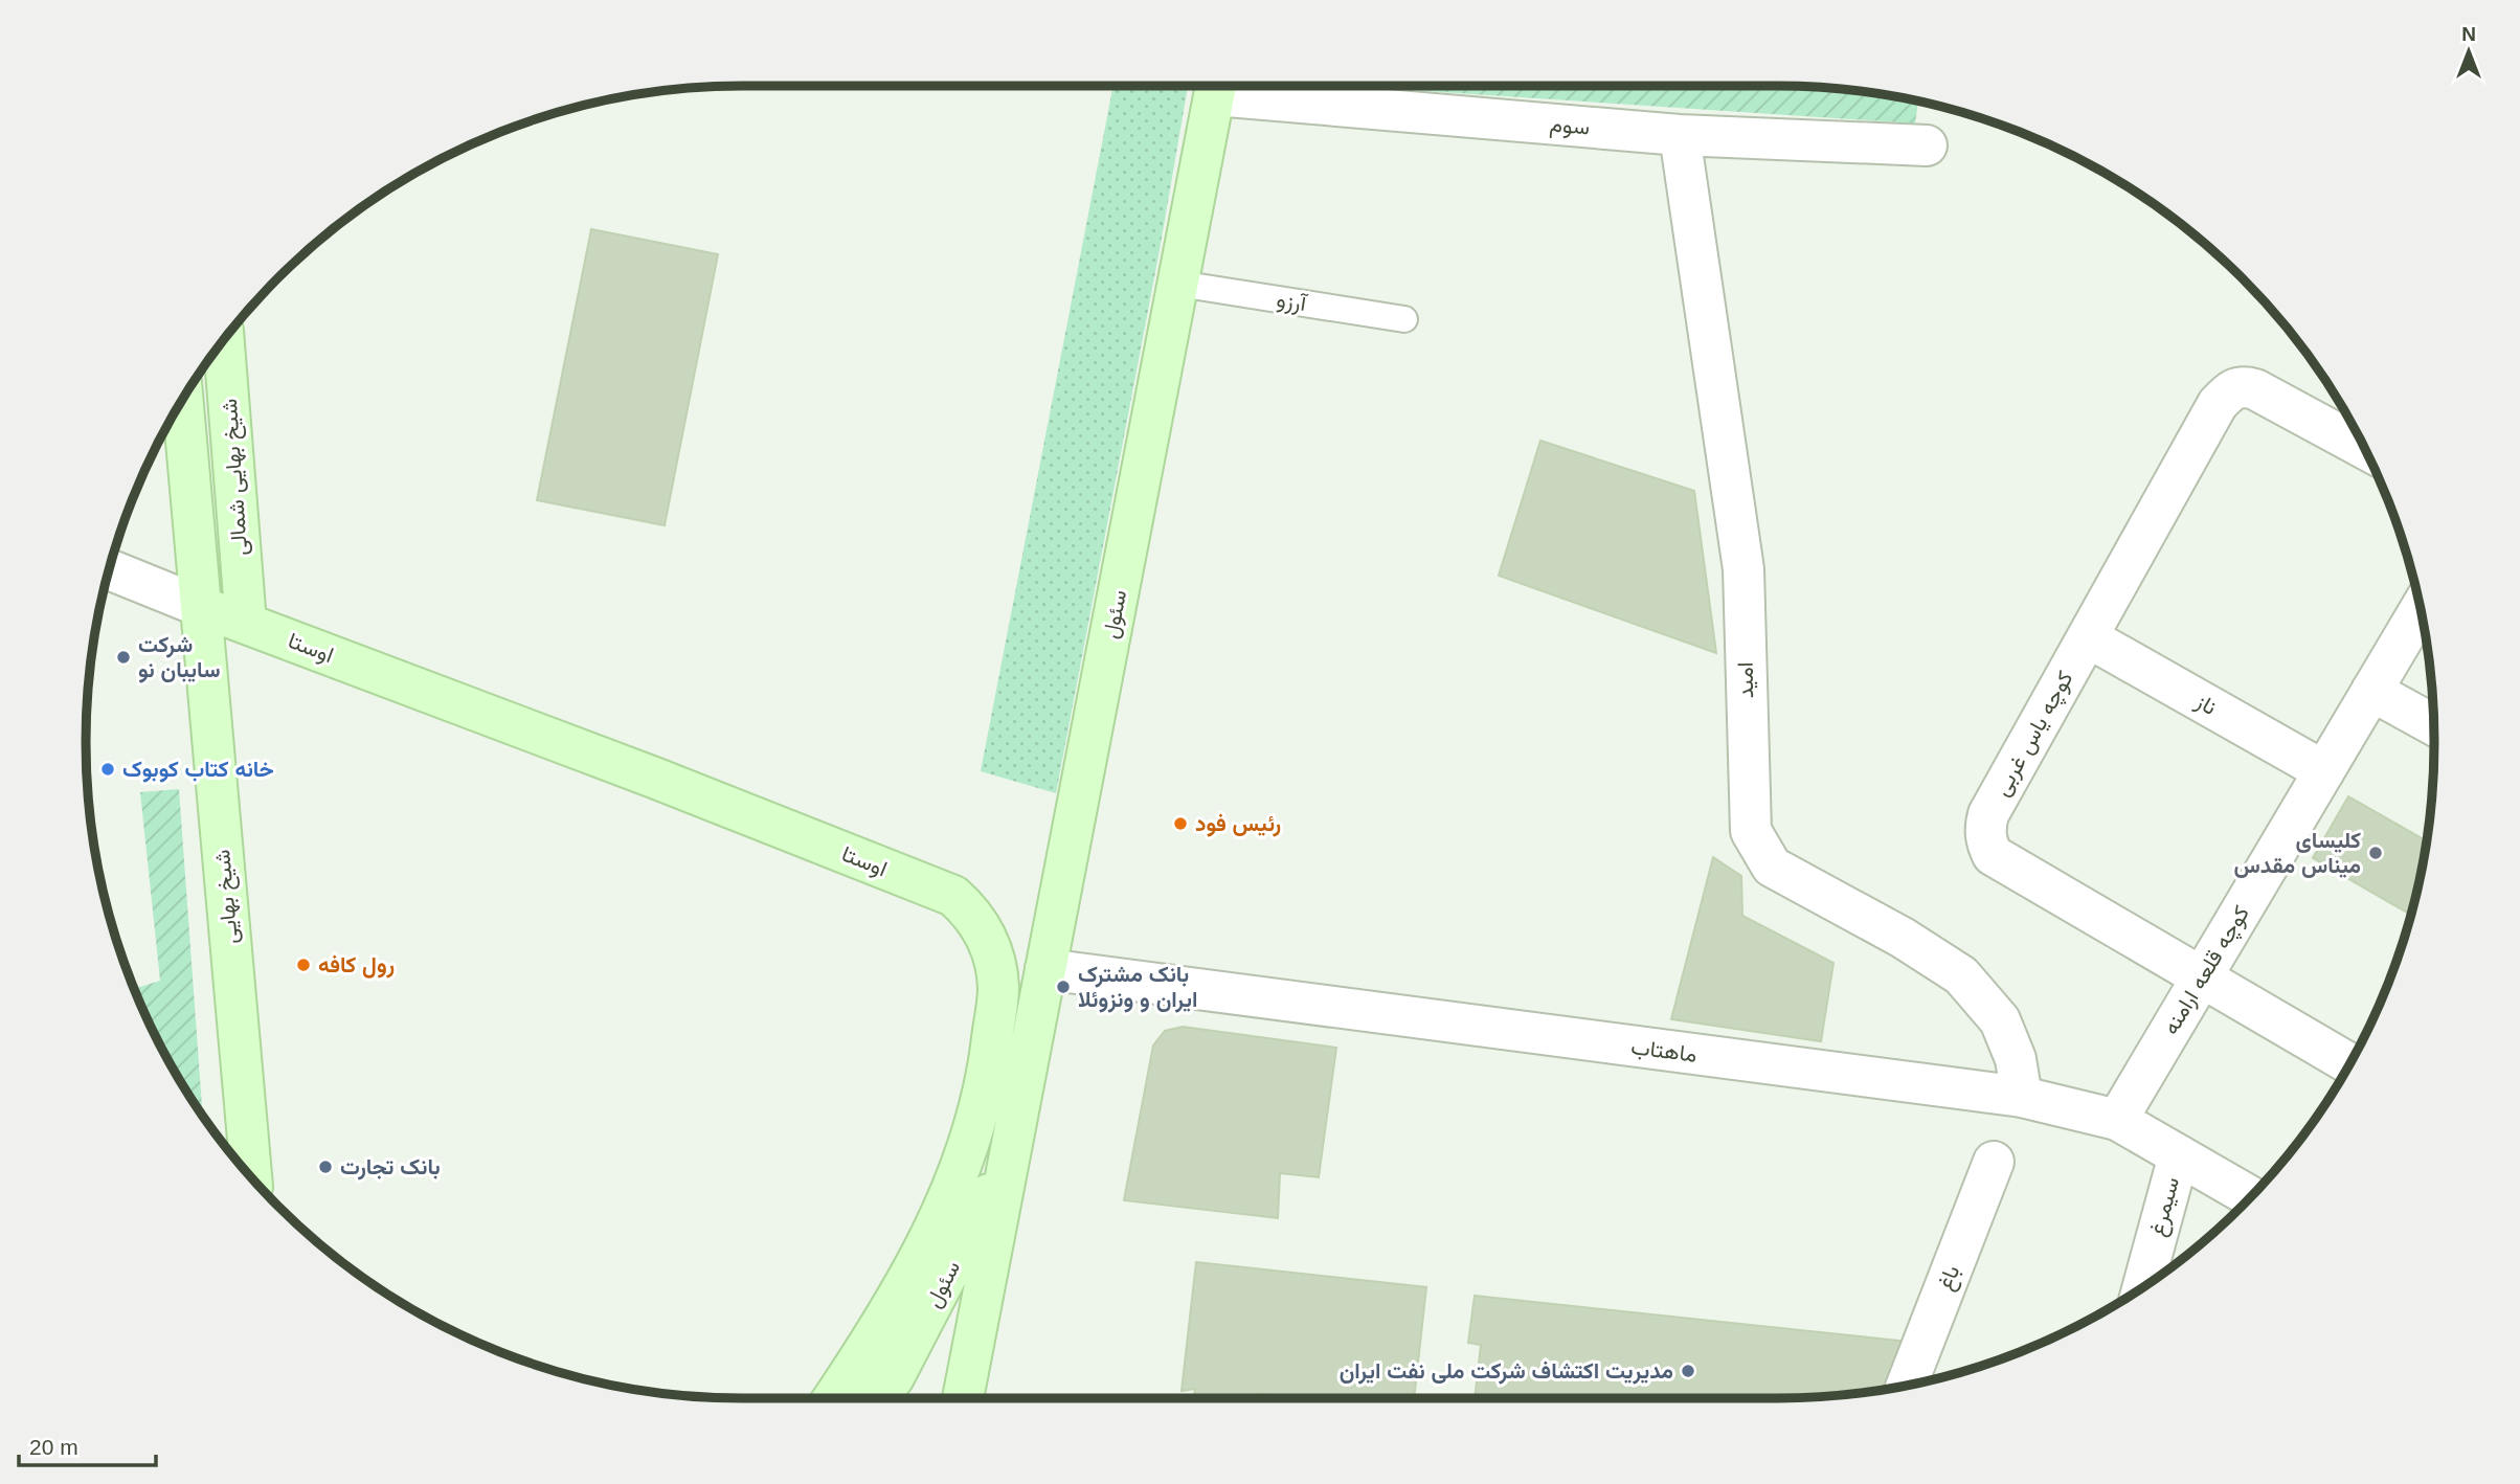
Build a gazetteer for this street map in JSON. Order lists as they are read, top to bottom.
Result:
{
  "streets": {
    "main road": [
      "شیخ بهایی شمالی",
      "سئول",
      "اوستا",
      "شیخ بهایی"
    ],
    "street": [
      "سوم",
      "امید",
      "ناز",
      "کوچه یاس غربی",
      "کوچه قلعه ارامنه",
      "ماهتاب",
      "سیمرغ",
      "باغ"
    ],
    "lane": ["آرزو"]
  },
  "crossings": [
    ["سوم", "امید"],
    ["آرزو", "سئول"],
    ["شیخ بهایی شمالی", "اوستا"],
    ["شیخ بهایی شمالی", "شیخ بهایی"],
    ["سئول", "ماهتاب"],
    ["اوستا", "شیخ بهایی"],
    ["امید", "ماهتاب"],
    ["ناز", "کوچه یاس غربی"],
    ["ناز", "کوچه قلعه ارامنه"],
    ["کوچه یاس غربی", "کوچه قلعه ارامنه"],
    ["کوچه قلعه ارامنه", "ماهتاب"],
    ["ماهتاب", "سیمرغ"]
  ],
  "places": [
    "شرکت سایبان نو",
    "خانه کتاب کوبوک",
    "رئیس فود",
    "کلیسای میناس مقدس",
    "رول کافه",
    "بانک مشترک ایران و ونزوئلا",
    "بانک تجارت",
    "مدیریت اکتشاف شرکت ملی نفت ایران"
  ],
  "scale_bar": "20 m",
  "north": "top"
}
